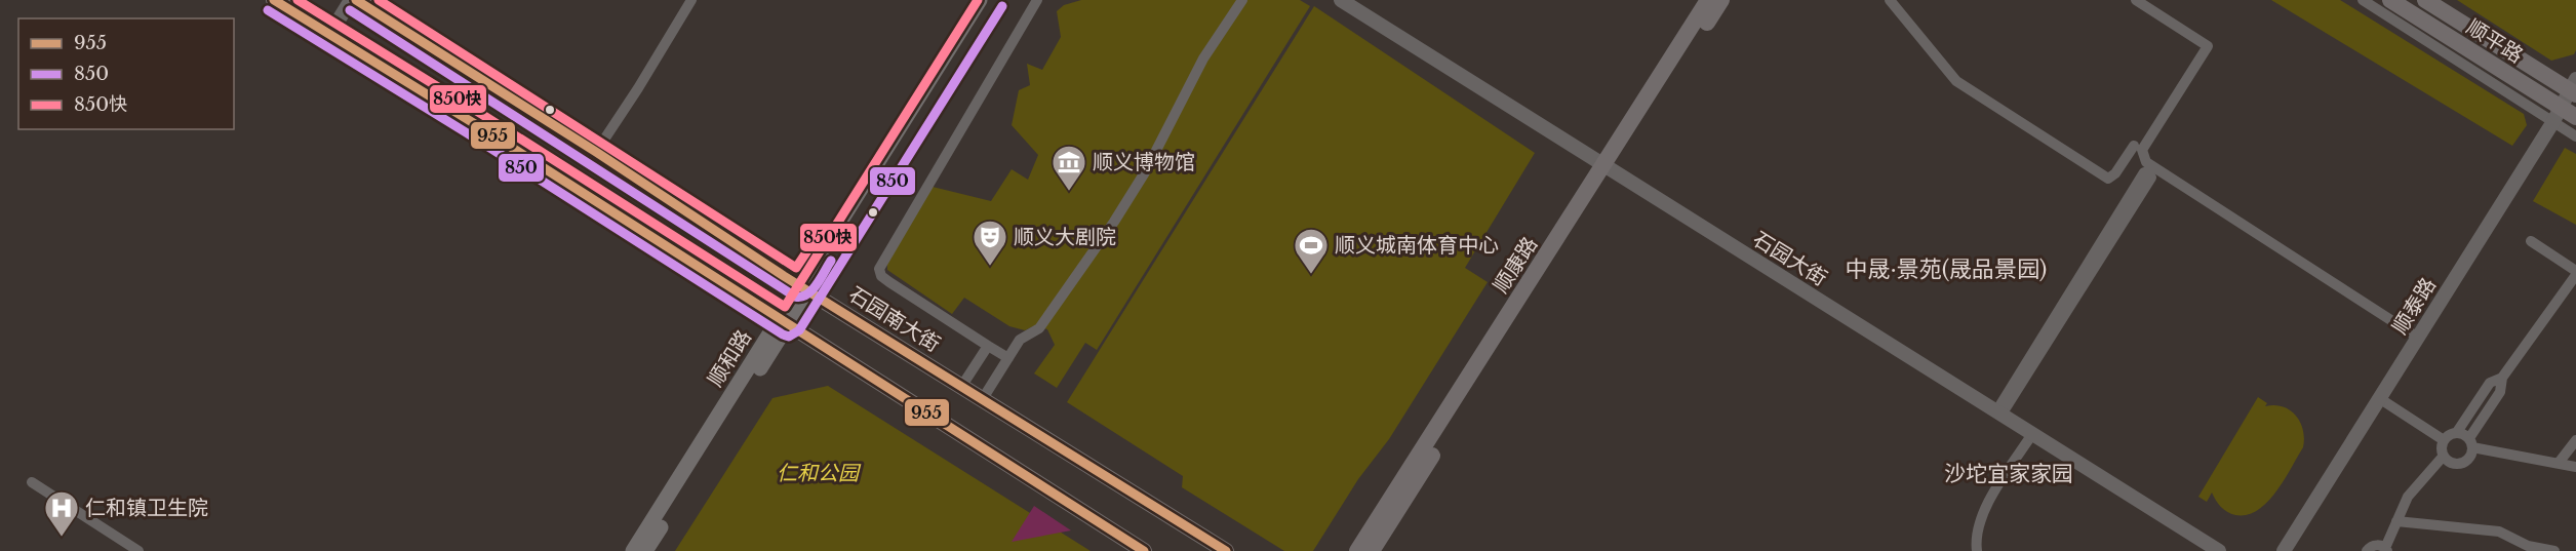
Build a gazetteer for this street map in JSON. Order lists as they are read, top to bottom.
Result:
{
  "streets": {
    "main road": [
      "顺平路",
      "顺康路",
      "石园南大街",
      "顺和路"
    ],
    "street": ["石园大街", "顺泰路"]
  },
  "crossings": [
    ["顺平路", "顺泰路"],
    ["石园大街", "顺康路"],
    ["石园南大街", "顺和路"]
  ],
  "districts": ["中晟·景苑(晟品景园)", "沙坨宜家家园"],
  "parks": ["仁和公园"],
  "places": {
    "museum": ["顺义博物馆"],
    "theatre": ["顺义大剧院"],
    "sports": ["顺义城南体育中心"],
    "hospital": ["仁和镇卫生院"]
  },
  "lines": ["transit line 955", "transit line 850快", "transit line 850"],
  "legend": ["955", "850", "850快"]
}
